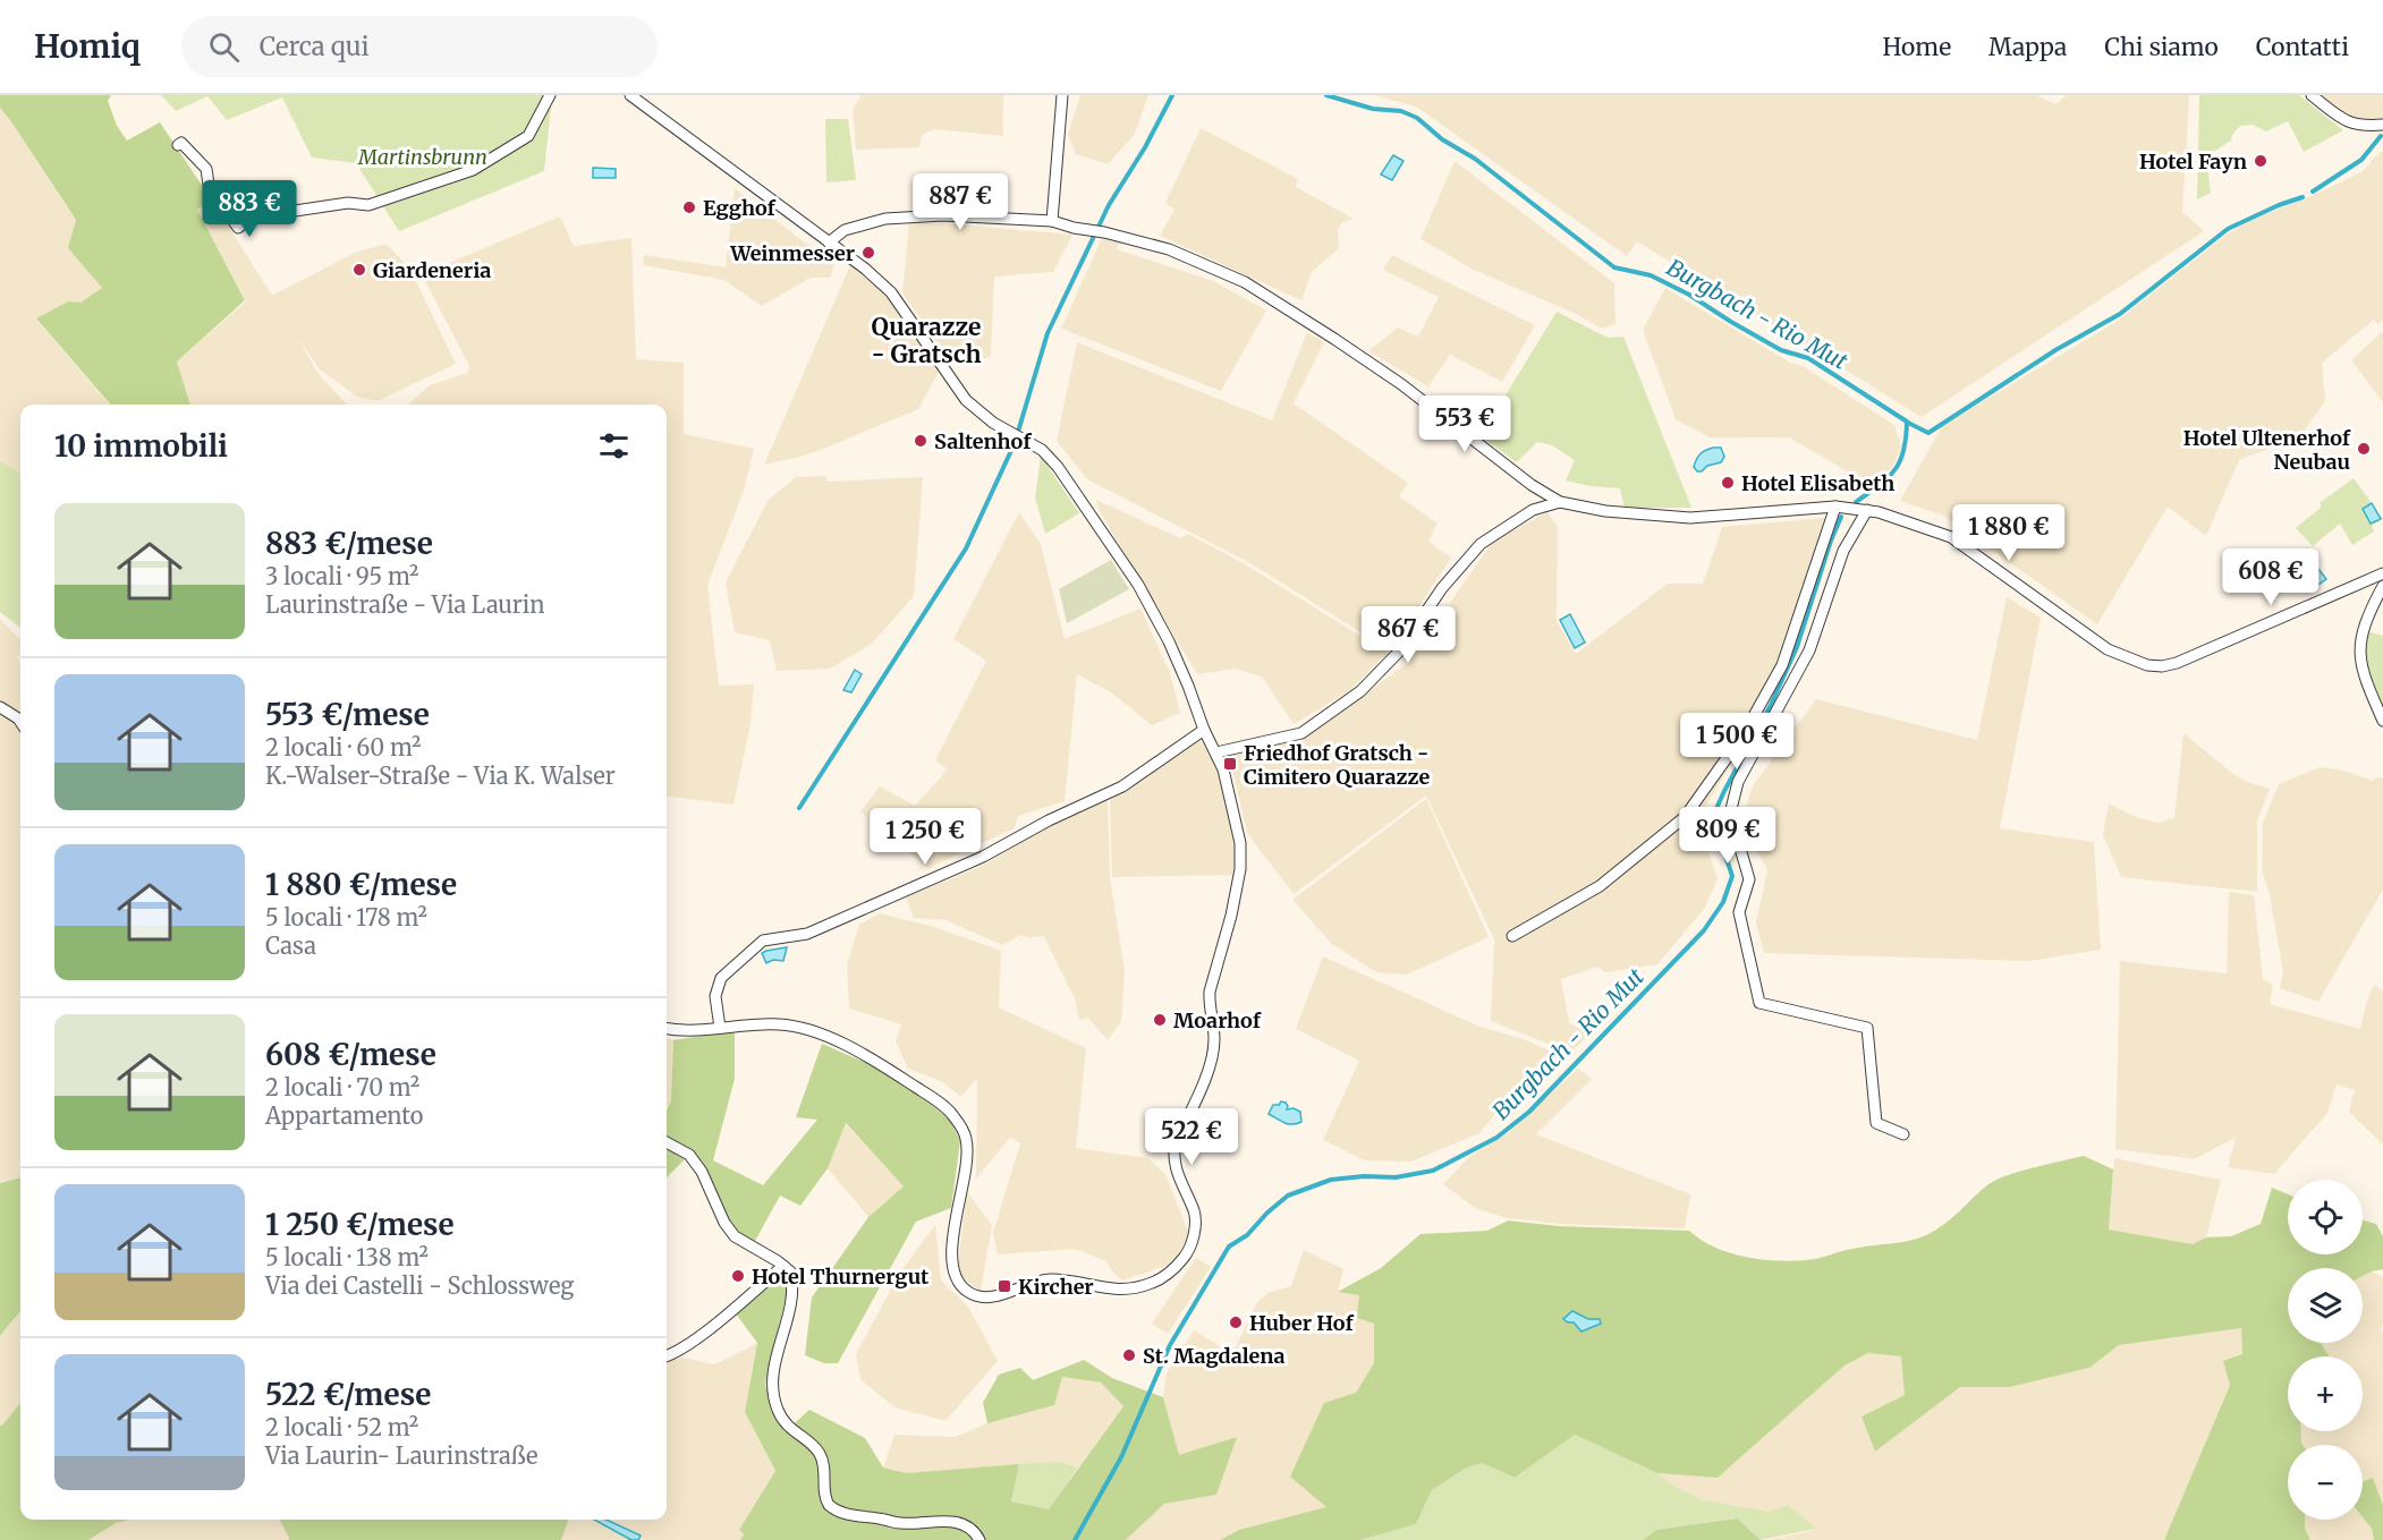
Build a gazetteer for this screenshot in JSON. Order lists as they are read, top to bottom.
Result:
{
  "districts": ["Quarazze - Gratsch"],
  "water": ["Burgbach - Rio Mut"],
  "parks": ["Martinsbrunn"],
  "places": {
    "other": [
      "Hotel Fayn",
      "Egghof",
      "Weinmesser",
      "Giardeneria",
      "Saltenhof",
      "Hotel Ultenerhof Neubau",
      "Hotel Elisabeth",
      "Moarhof",
      "Hotel Thurnergut",
      "Huber Hof",
      "St. Magdalena"
    ],
    "transit": ["Friedhof Gratsch - Cimitero Quarazze", "Kircher"]
  },
  "page": {
    "header": "Homiq",
    "search": "Cerca qui",
    "nav": [
      "Home",
      "Mappa",
      "Chi siamo",
      "Contatti"
    ],
    "price": [
      "887 €",
      "883 €",
      "553 €",
      "1 880 €",
      "608 €",
      "867 €",
      "1 500 €",
      "809 €",
      "1 250 €",
      "522 €"
    ],
    "heading": "10 immobili",
    "list": [
      {
        "name": "883 €/mese",
        "note": "3 locali · 95 m² · Laurinstraße - Via Laurin"
      },
      {
        "name": "553 €/mese",
        "note": "2 locali · 60 m² · K.-Walser-Straße - Via K. Walser"
      },
      {
        "name": "1 880 €/mese",
        "note": "5 locali · 178 m² · Casa"
      },
      {
        "name": "608 €/mese",
        "note": "2 locali · 70 m² · Appartamento"
      },
      {
        "name": "1 250 €/mese",
        "note": "5 locali · 138 m² · Via dei Castelli - Schlossweg"
      },
      {
        "name": "522 €/mese",
        "note": "2 locali · 52 m² · Via Laurin- Laurinstraße"
      }
    ],
    "map_buttons": ["+", "−"]
  }
}
